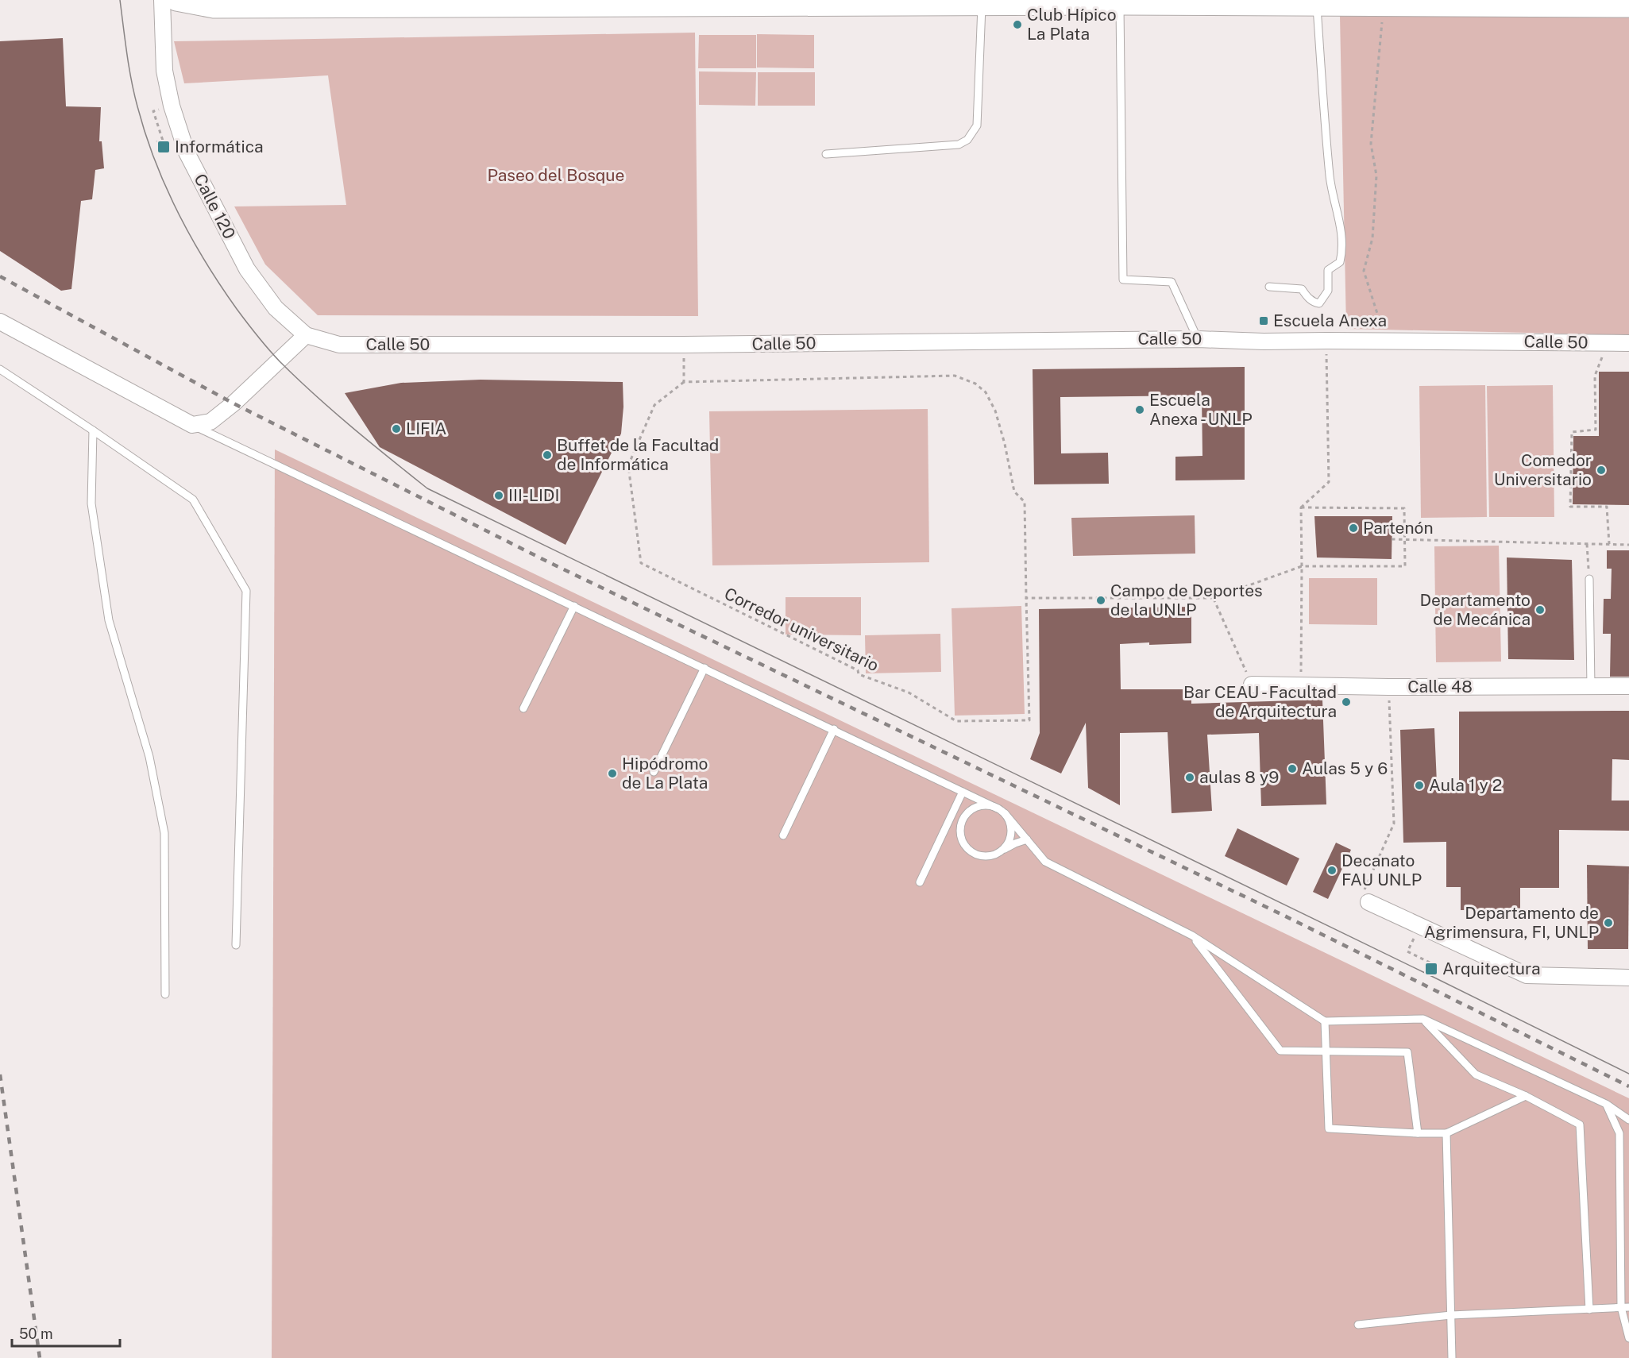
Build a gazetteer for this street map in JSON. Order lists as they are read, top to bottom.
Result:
{
  "streets": {
    "street": ["Calle 120", "Calle 50", "Calle 48"],
    "path": ["Corredor universitario"]
  },
  "crossings": [
    ["Calle 120", "Calle 50"]
  ],
  "parks": ["Paseo del Bosque"],
  "places": {
    "other": [
      "Club Hípico La Plata",
      "Escuela Anexa - UNLP",
      "LIFIA",
      "Buffet de la Facultad de Informática",
      "Comedor Universitario",
      "III-LIDI",
      "Partenón",
      "Campo de Deportes de la UNLP",
      "Departamento de Mecánica",
      "Bar CEAU - Facultad de Arquitectura",
      "Aulas 5 y 6",
      "Hipódromo de La Plata",
      "aulas 8 y9",
      "Aula 1 y 2",
      "Decanato FAU UNLP",
      "Departamento de Agrimensura, FI, UNLP"
    ],
    "transit": ["Informática", "Escuela Anexa", "Arquitectura"]
  },
  "scale_bar": "50 m"
}
